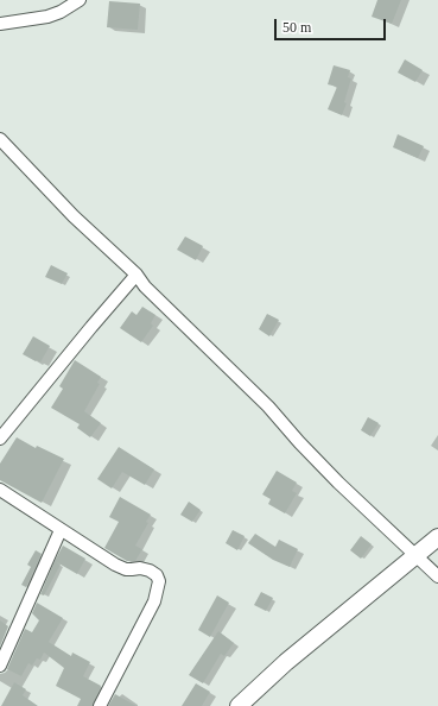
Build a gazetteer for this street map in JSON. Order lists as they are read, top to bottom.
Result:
{
  "scale_bar": "50 m"
}
